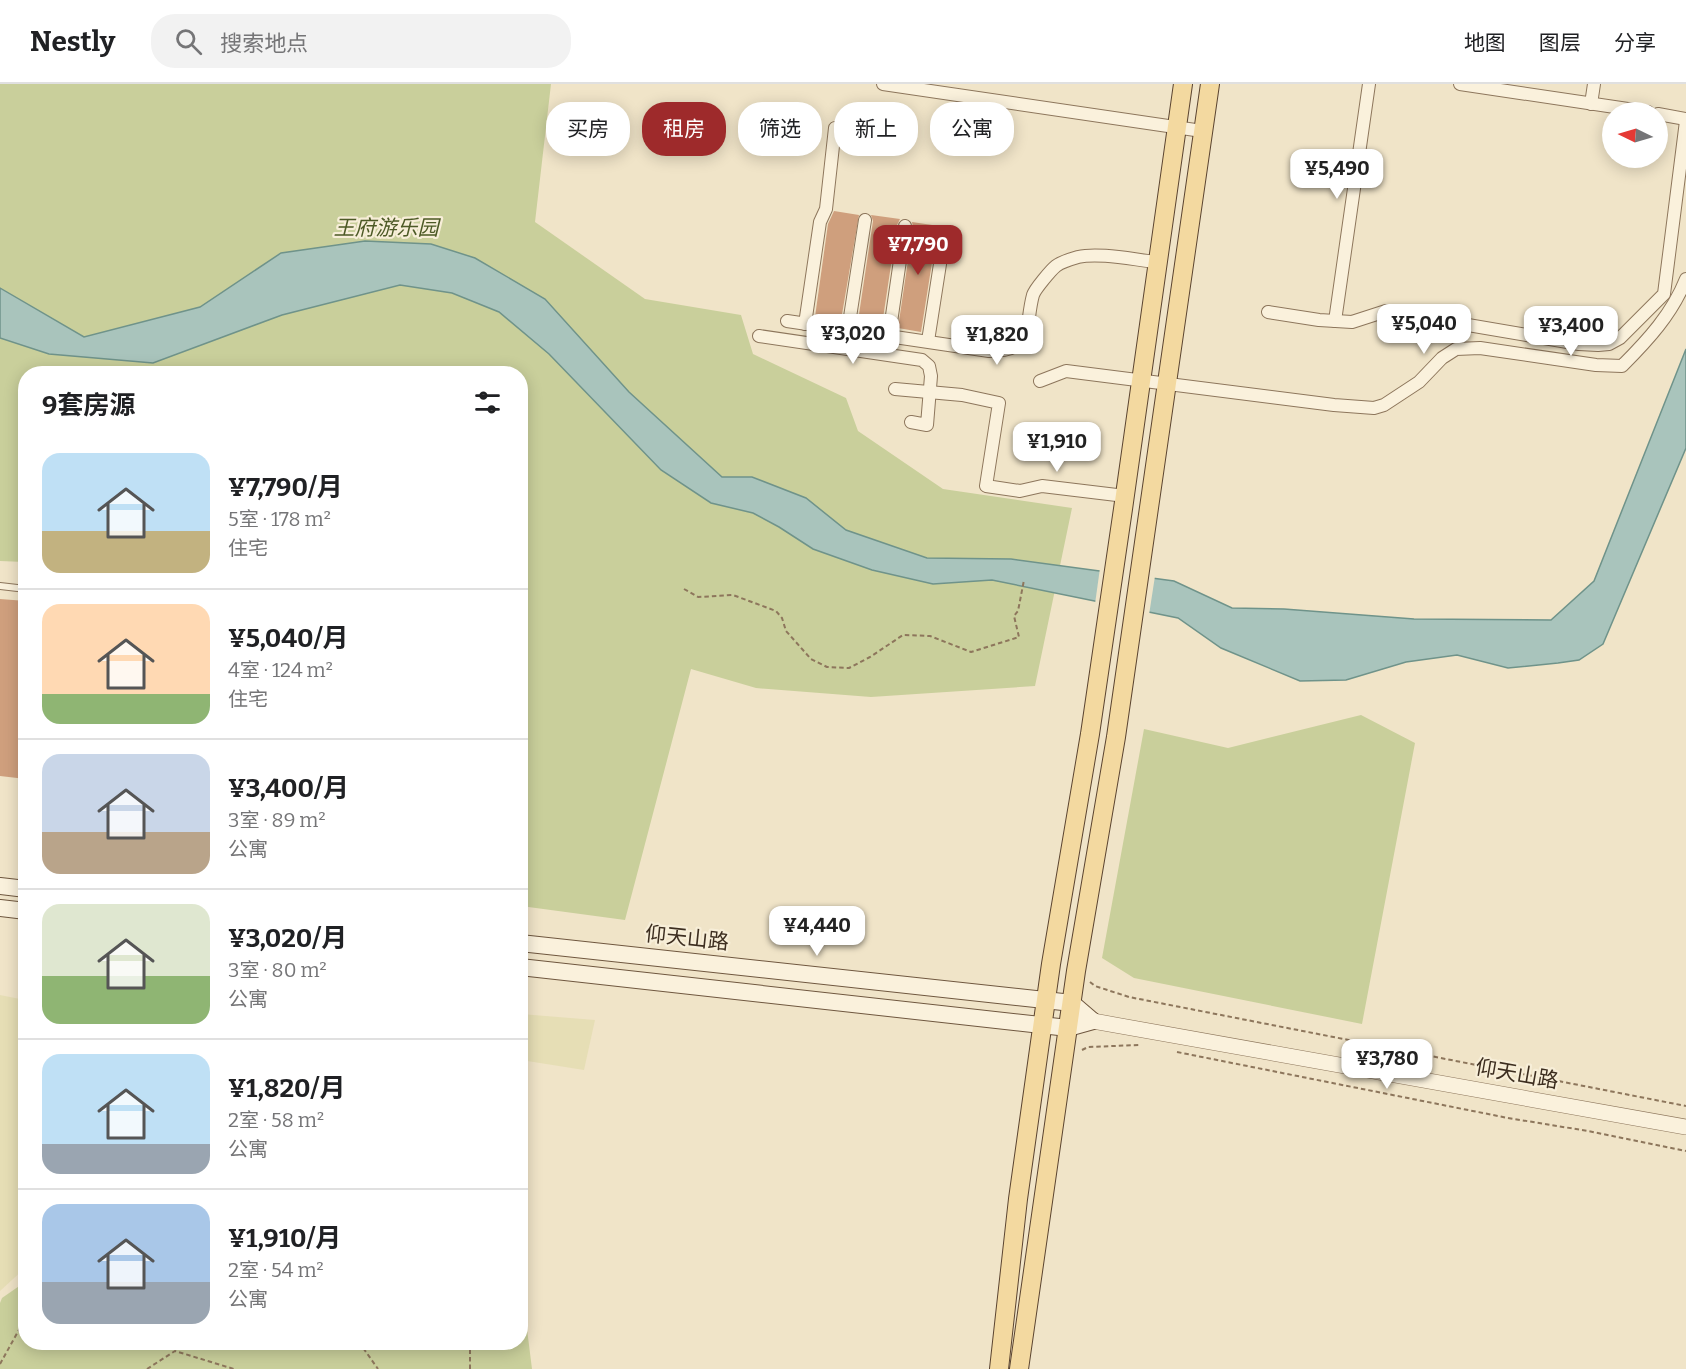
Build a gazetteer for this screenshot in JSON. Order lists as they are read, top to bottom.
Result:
{
  "streets": {
    "main road": ["仰天山路"]
  },
  "parks": ["王府游乐园"],
  "north": "left",
  "page": {
    "header": "Nestly",
    "search": "搜索地点",
    "nav": ["地图", "图层", "分享"],
    "chip": [
      "买房",
      "租房",
      "筛选",
      "新上",
      "公寓"
    ],
    "price": [
      "¥5,490",
      "¥7,790",
      "¥5,040",
      "¥3,400",
      "¥3,020",
      "¥1,820",
      "¥1,910",
      "¥4,440",
      "¥3,780"
    ],
    "heading": "9套房源",
    "list": [
      {
        "name": "¥7,790/月",
        "note": "5室 · 178 m² · 住宅"
      },
      {
        "name": "¥5,040/月",
        "note": "4室 · 124 m² · 住宅"
      },
      {
        "name": "¥3,400/月",
        "note": "3室 · 89 m² · 公寓"
      },
      {
        "name": "¥3,020/月",
        "note": "3室 · 80 m² · 公寓"
      },
      {
        "name": "¥1,820/月",
        "note": "2室 · 58 m² · 公寓"
      },
      {
        "name": "¥1,910/月",
        "note": "2室 · 54 m² · 公寓"
      }
    ]
  }
}
